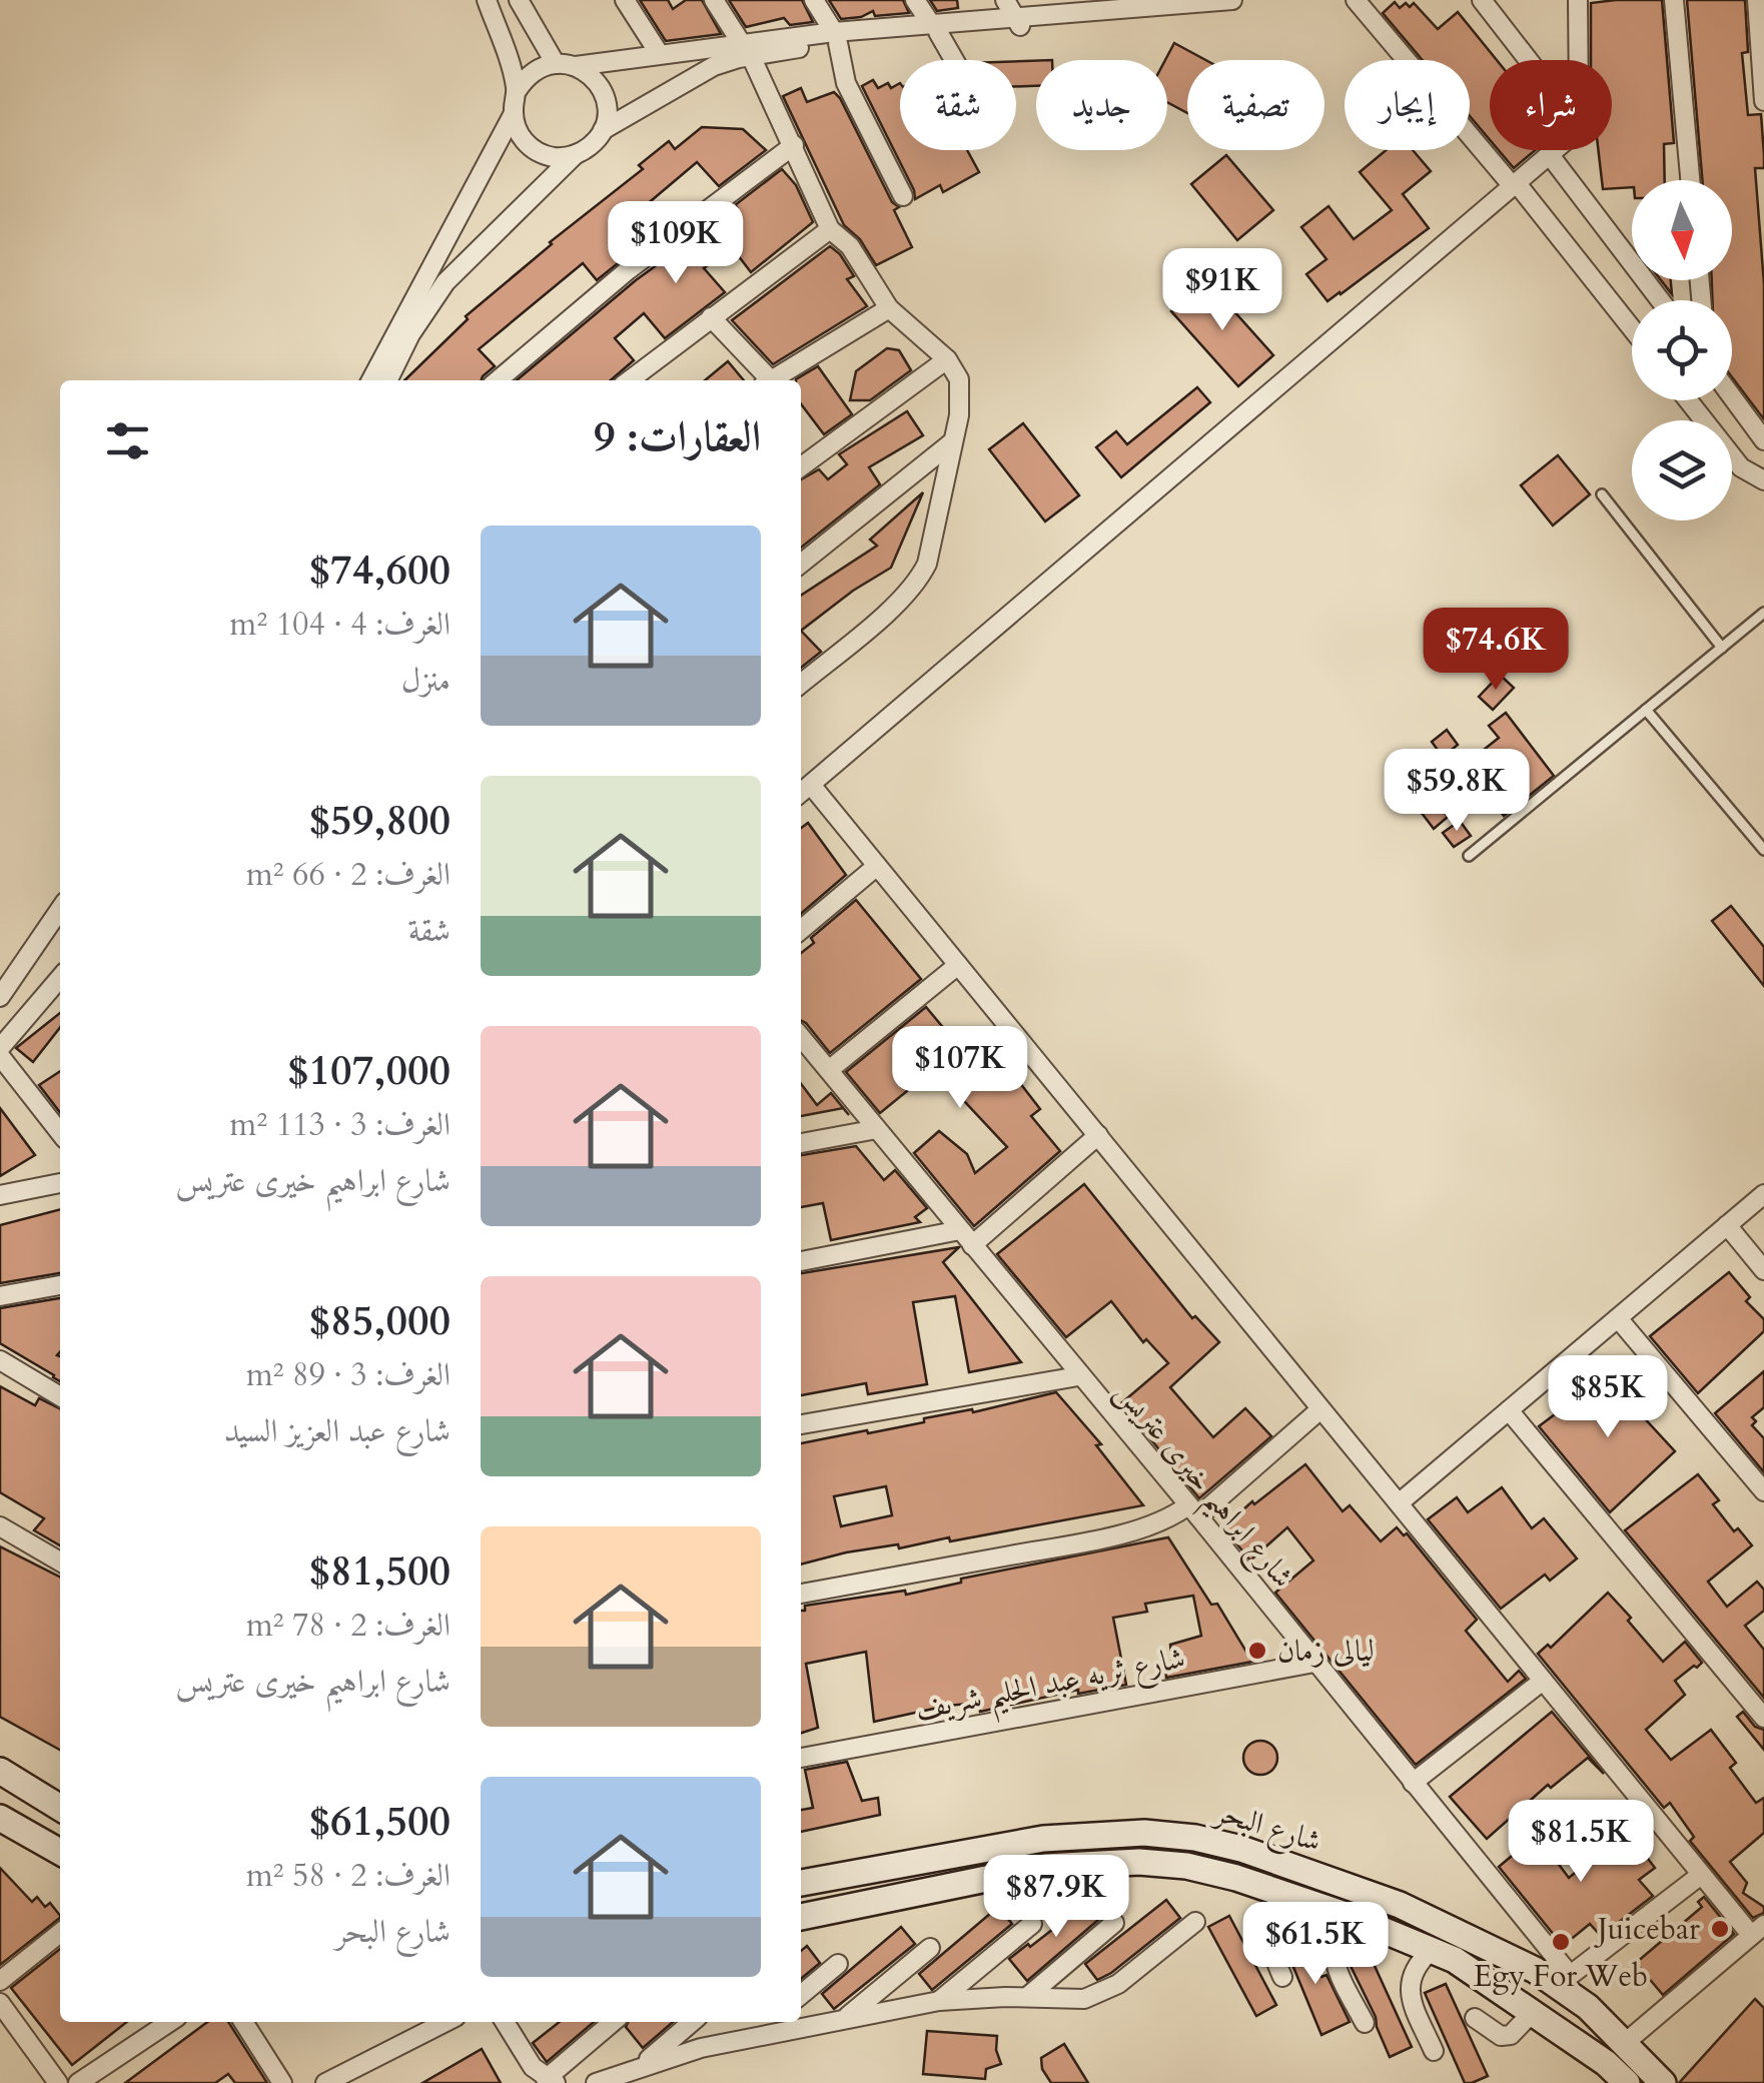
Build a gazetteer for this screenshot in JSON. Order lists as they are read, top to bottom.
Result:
{
  "streets": {
    "main road": ["شارع البحر"],
    "street": ["شارع ابراهيم خيرى عتريس", "شارع ثريه عبد الحليم شريف"]
  },
  "crossings": [
    ["شارع ابراهيم خيرى عتريس", "شارع ثريه عبد الحليم شريف"],
    ["شارع ابراهيم خيرى عتريس", "شارع البحر"]
  ],
  "places": ["ليالى زمان", "Juicebar", "Egy For Web"],
  "north": "bottom",
  "page": {
    "chip": [
      "شراء",
      "إيجار",
      "تصفية",
      "جديد",
      "شقة"
    ],
    "price": [
      "$109K",
      "$91K",
      "$74.6K",
      "$59.8K",
      "$107K",
      "$85K",
      "$81.5K",
      "$87.9K",
      "$61.5K"
    ],
    "heading": "العقارات: 9",
    "list": [
      {
        "name": "$74,600",
        "note": "الغرف: 4 · 104 m² · منزل"
      },
      {
        "name": "$59,800",
        "note": "الغرف: 2 · 66 m² · شقة"
      },
      {
        "name": "$107,000",
        "note": "الغرف: 3 · 113 m² · شارع ابراهيم خيرى عتريس"
      },
      {
        "name": "$85,000",
        "note": "الغرف: 3 · 89 m² · شارع عبد العزيز السيد"
      },
      {
        "name": "$81,500",
        "note": "الغرف: 2 · 78 m² · شارع ابراهيم خيرى عتريس"
      },
      {
        "name": "$61,500",
        "note": "الغرف: 2 · 58 m² · شارع البحر"
      }
    ]
  }
}
